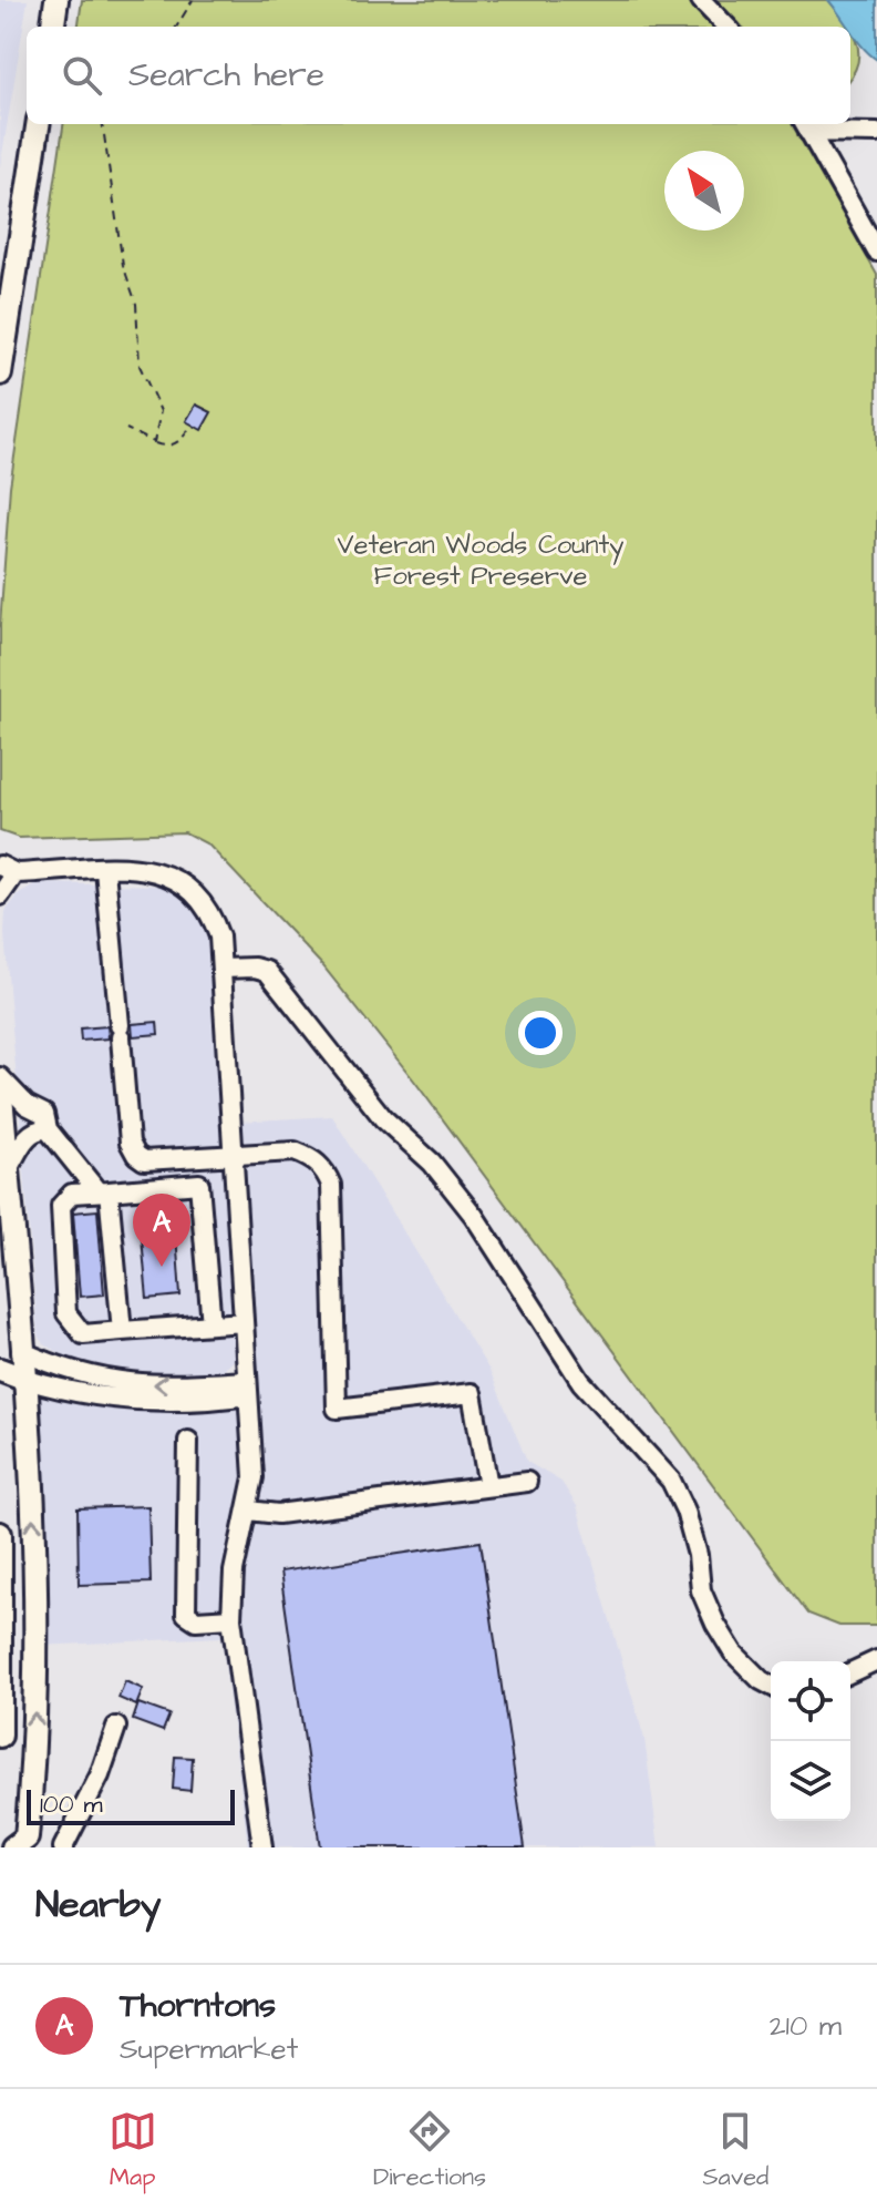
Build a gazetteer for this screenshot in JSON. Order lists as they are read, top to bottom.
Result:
{
  "parks": ["Veteran Woods County Forest Preserve"],
  "scale_bar": "100 m",
  "north": "top left",
  "page": {
    "search": "Search here",
    "pins": "A",
    "scale": "100 m",
    "heading": "Nearby",
    "list": [
      {
        "mark": "A",
        "name": "Thorntons",
        "note": "Supermarket",
        "value": "210 m"
      }
    ],
    "nav": ["Map", "Directions", "Saved"]
  }
}
